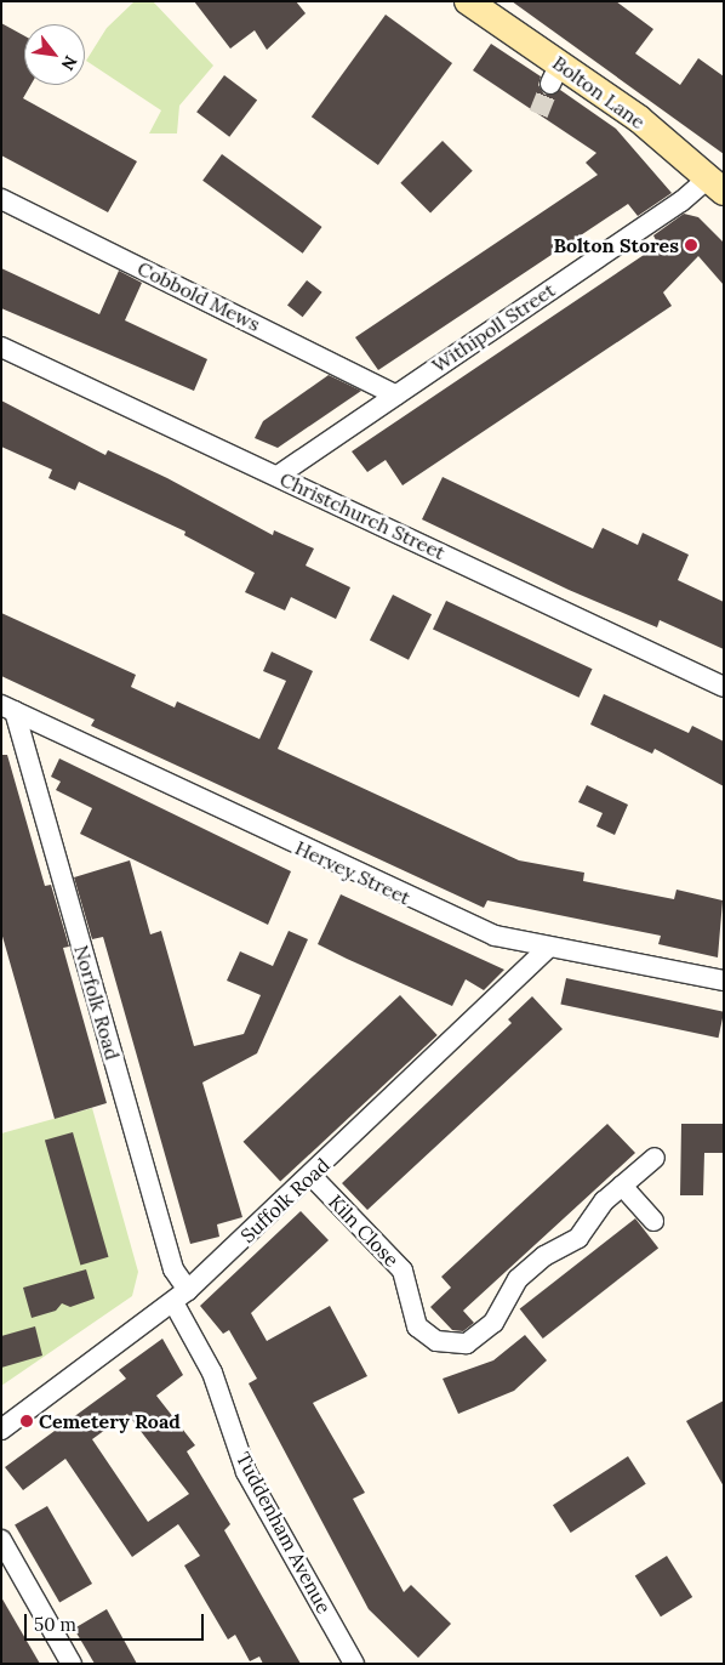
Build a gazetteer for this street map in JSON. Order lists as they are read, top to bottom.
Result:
{
  "streets": {
    "main road": ["Bolton Lane"],
    "street": [
      "Cobbold Mews",
      "Withipoll Street",
      "Christchurch Street",
      "Hervey Street",
      "Norfolk Road",
      "Suffolk Road",
      "Kiln Close",
      "Tuddenham Avenue"
    ]
  },
  "crossings": [
    ["Bolton Lane", "Withipoll Street"],
    ["Cobbold Mews", "Withipoll Street"],
    ["Withipoll Street", "Christchurch Street"],
    ["Hervey Street", "Norfolk Road"],
    ["Hervey Street", "Suffolk Road"],
    ["Norfolk Road", "Suffolk Road"],
    ["Norfolk Road", "Tuddenham Avenue"],
    ["Suffolk Road", "Kiln Close"],
    ["Suffolk Road", "Tuddenham Avenue"]
  ],
  "places": ["Bolton Stores", "Cemetery Road"],
  "scale_bar": "50 m",
  "north": "bottom right"
}
